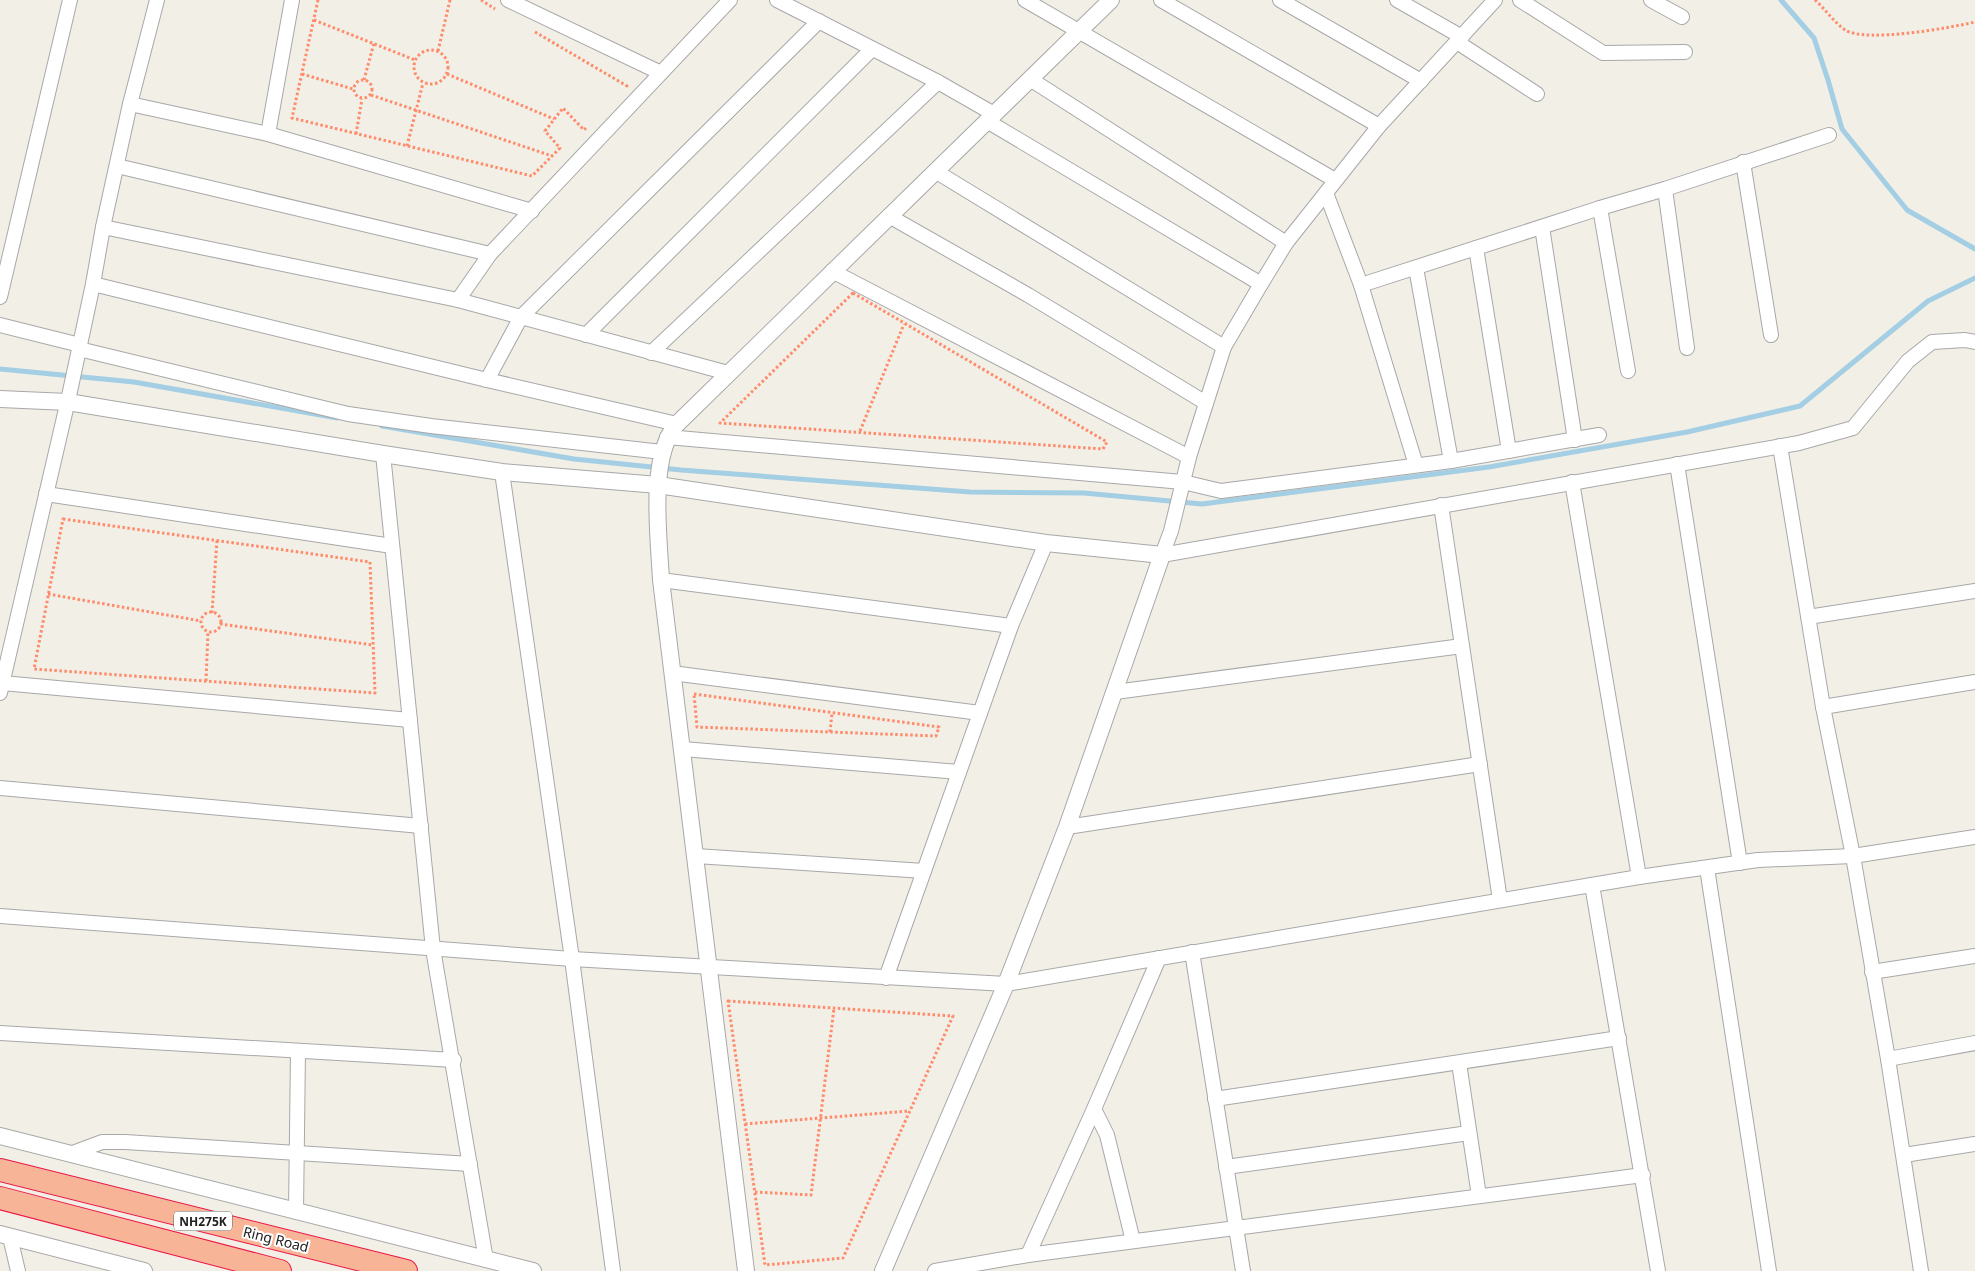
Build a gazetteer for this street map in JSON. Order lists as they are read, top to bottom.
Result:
{
  "streets": {
    "highway": ["NH275K", "Ring Road"]
  }
}
